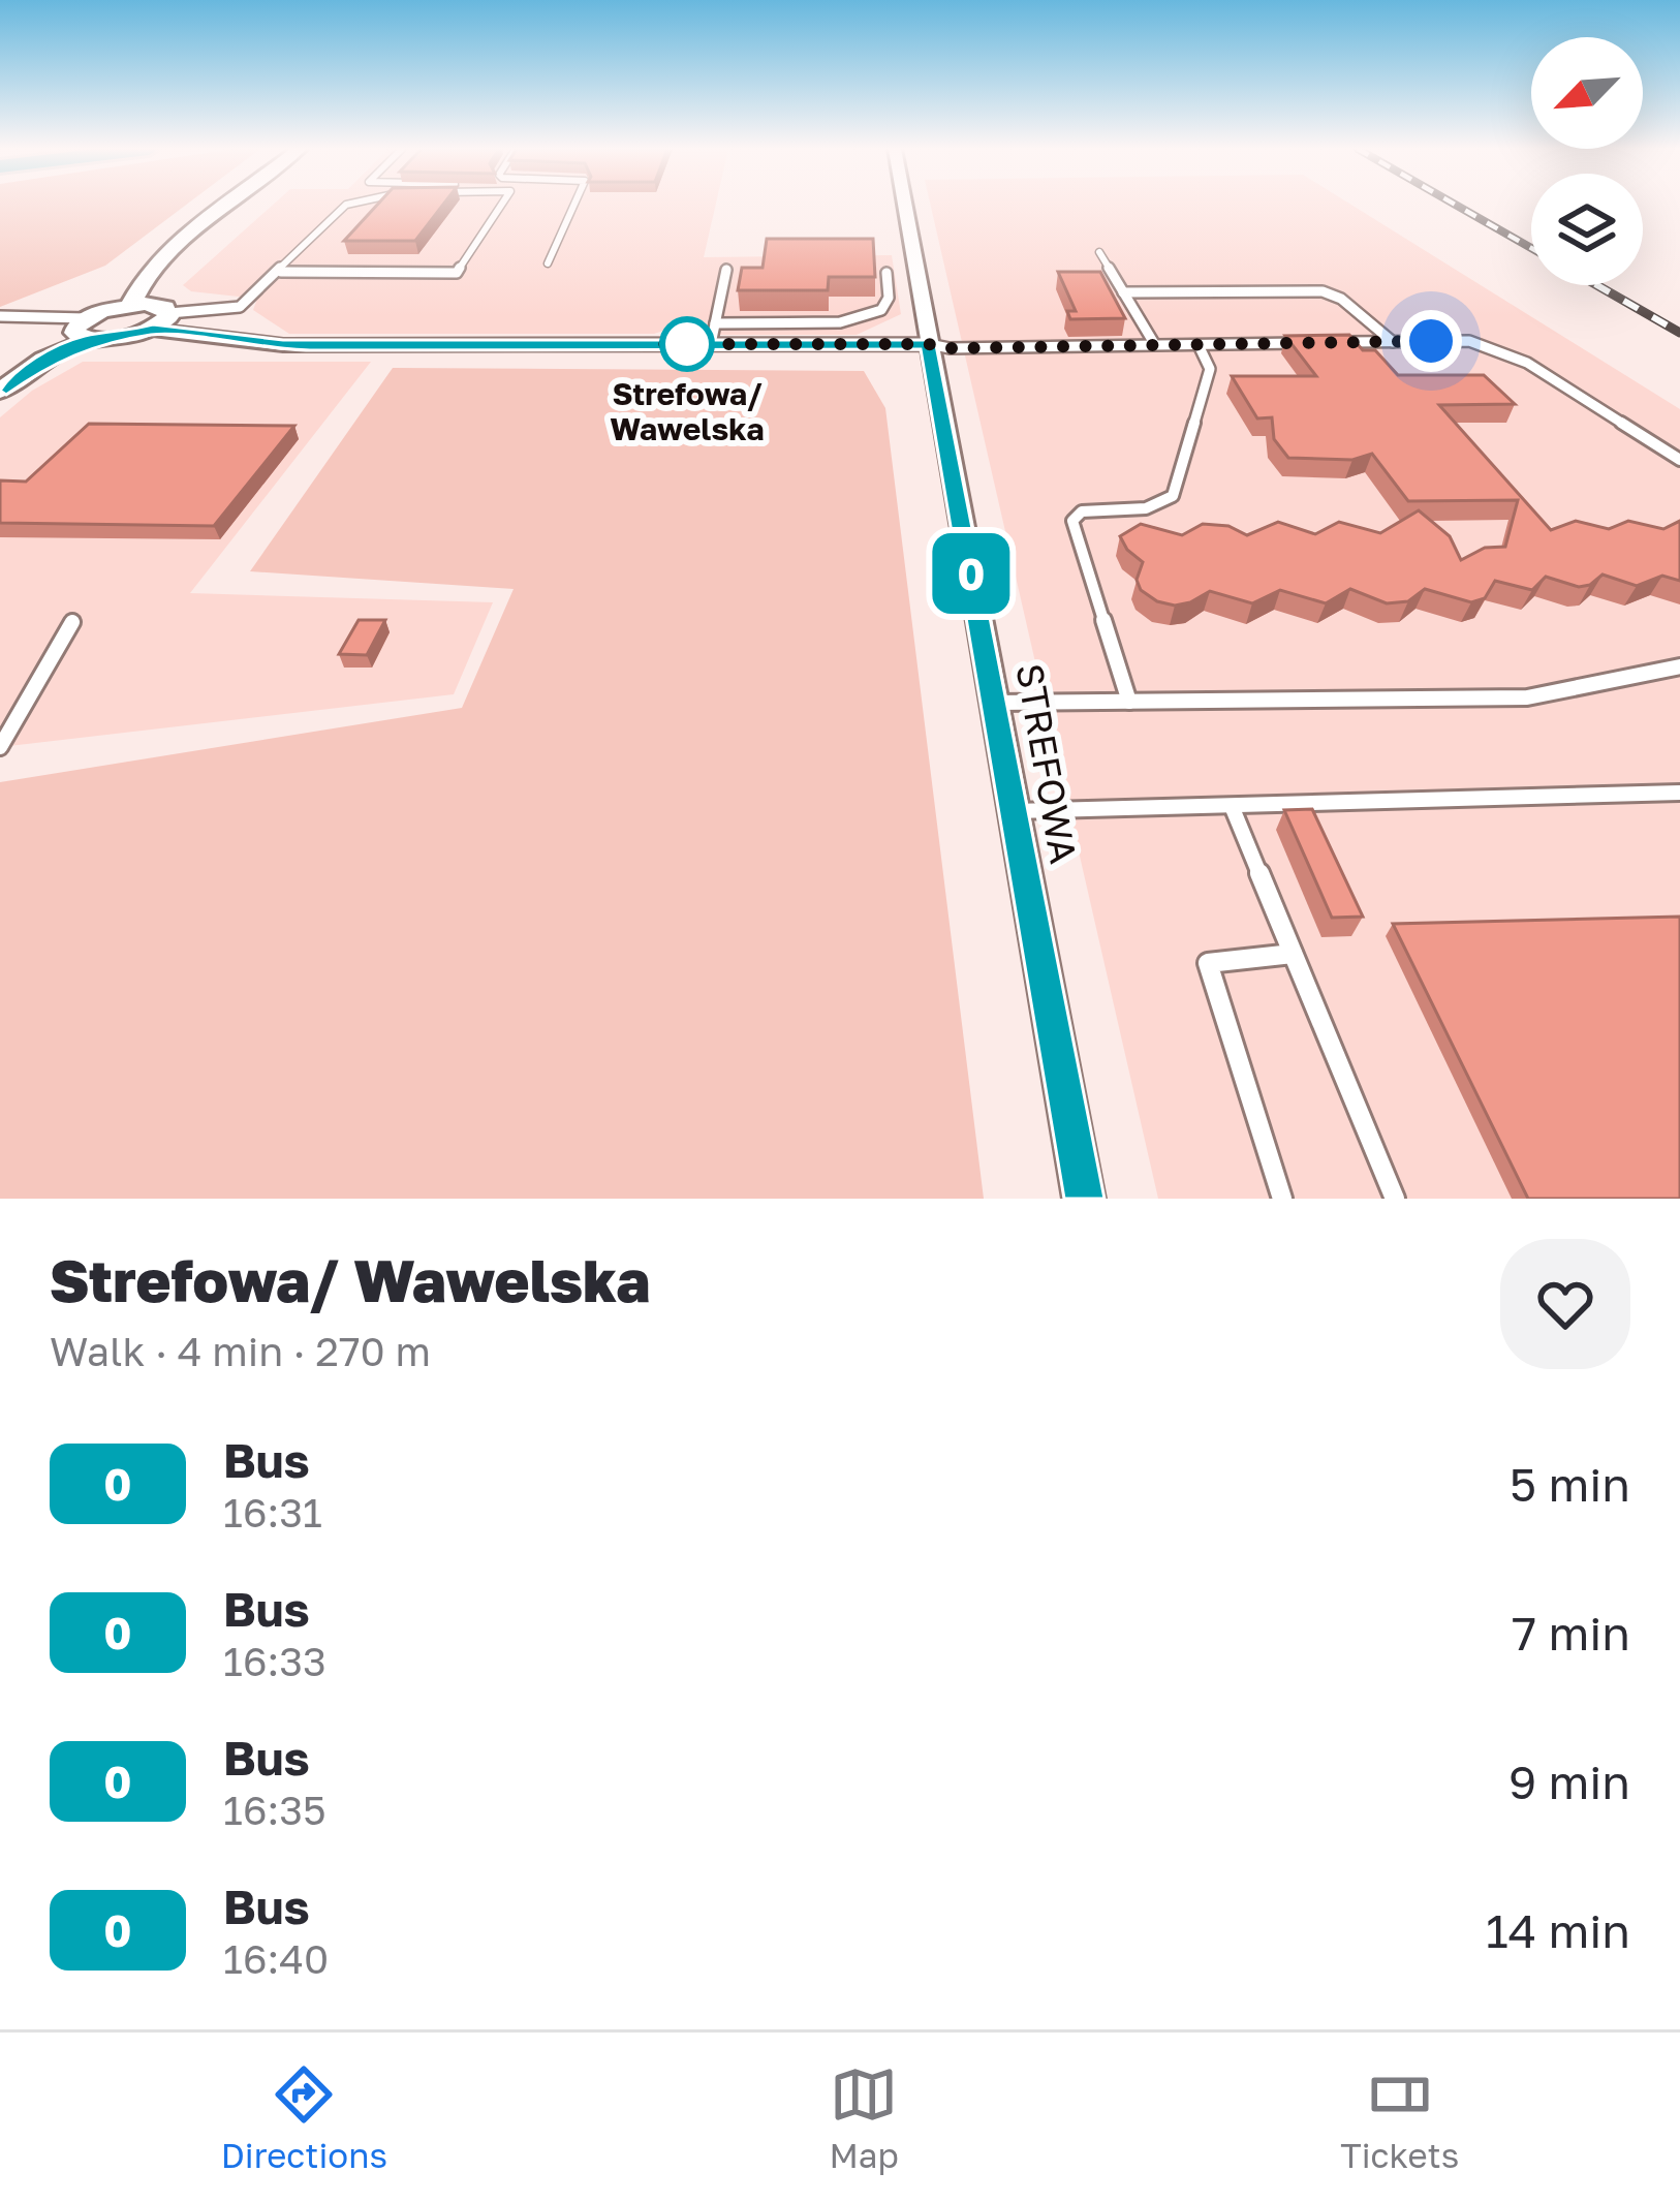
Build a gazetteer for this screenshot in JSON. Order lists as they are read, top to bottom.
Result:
{
  "streets": {
    "street": ["STREFOWA"]
  },
  "places": ["Strefowa/ Wawelska"],
  "lines": ["bus line 0"],
  "north": "bottom left",
  "page": {
    "on_map": "0",
    "heading": ["Strefowa/ Wawelska", "Walk · 4 min · 270 m"],
    "list": [
      {
        "mark": "0",
        "name": "Bus",
        "note": "16:31",
        "value": "5 min"
      },
      {
        "mark": "0",
        "name": "Bus",
        "note": "16:33",
        "value": "7 min"
      },
      {
        "mark": "0",
        "name": "Bus",
        "note": "16:35",
        "value": "9 min"
      },
      {
        "mark": "0",
        "name": "Bus",
        "note": "16:40",
        "value": "14 min"
      }
    ],
    "tabs": ["Directions", "Map", "Tickets"]
  }
}
